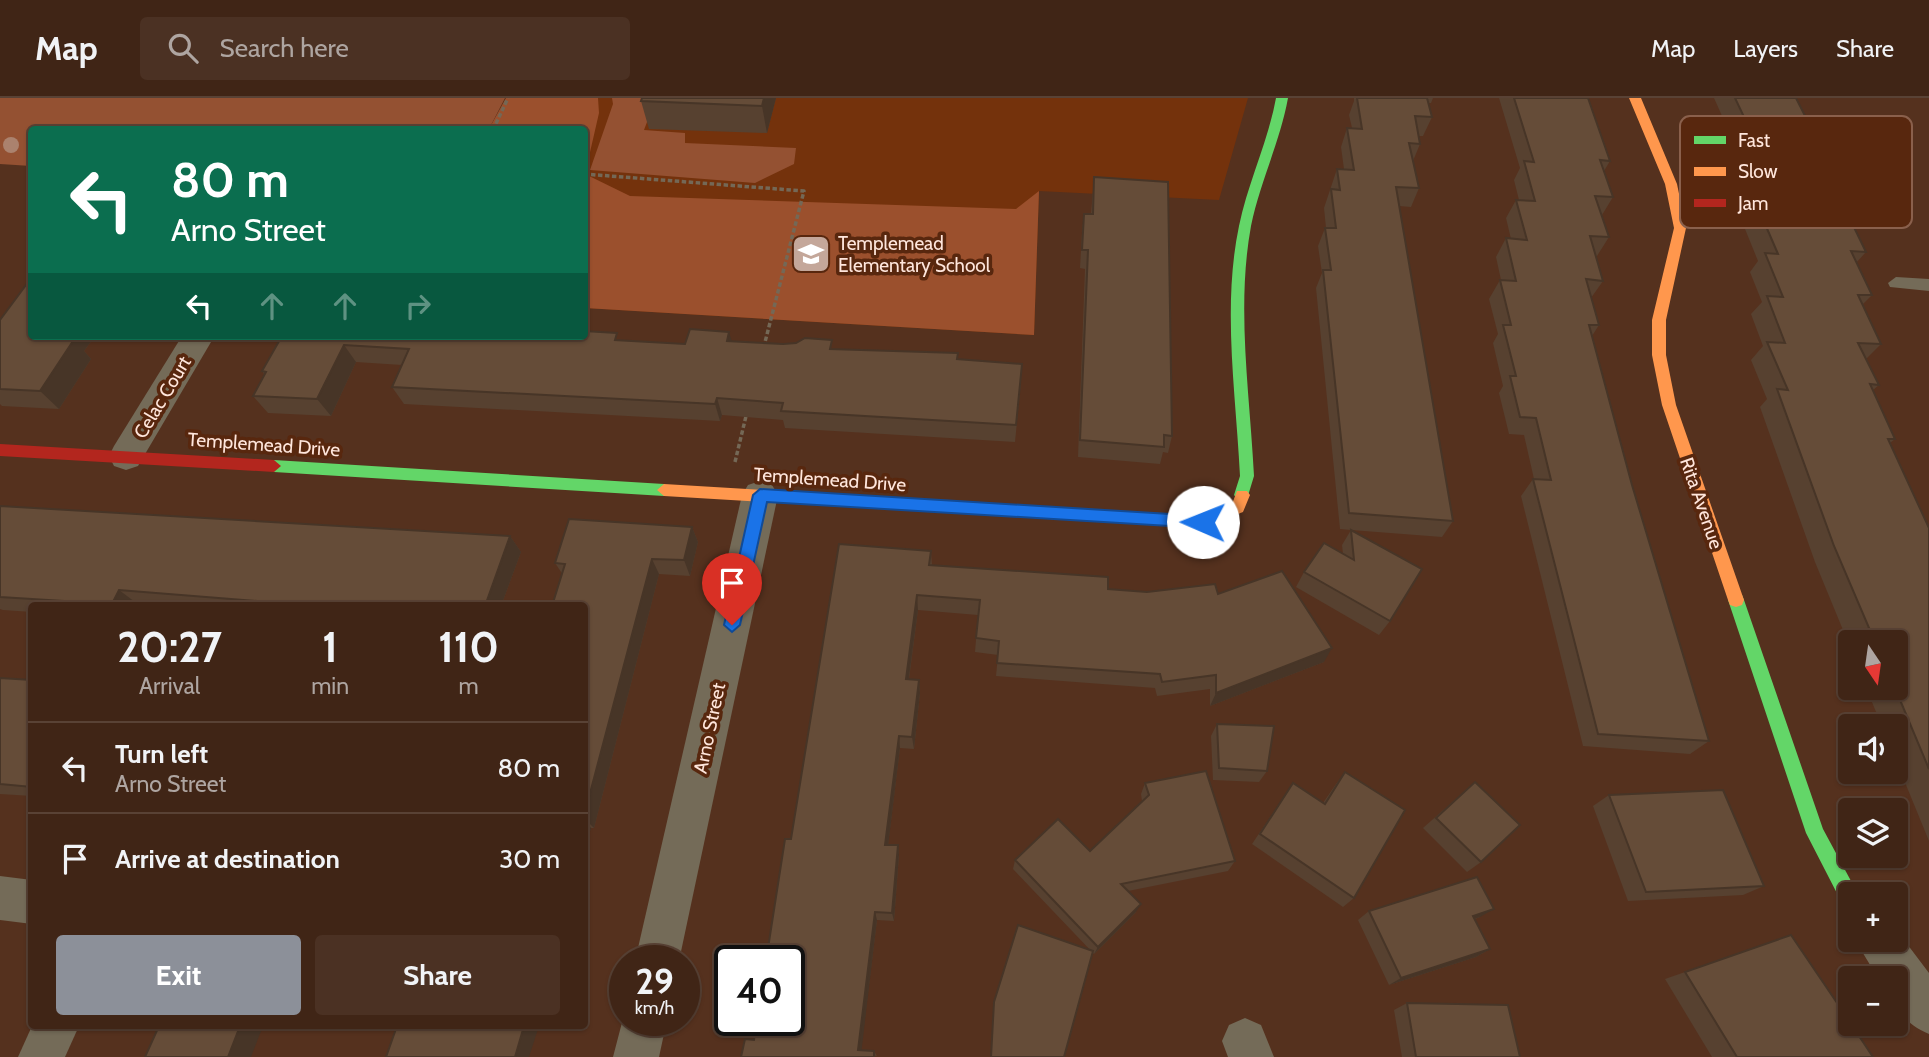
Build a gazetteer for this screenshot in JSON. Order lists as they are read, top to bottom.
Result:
{
  "streets": {
    "street": [
      "Celac Court",
      "Templemead Drive",
      "Rita Avenue",
      "Arno Street"
    ]
  },
  "crossings": [
    ["Celac Court", "Templemead Drive"],
    ["Templemead Drive", "Arno Street"]
  ],
  "places": {
    "school or university": ["Templemead Elementary School"]
  },
  "legend": ["Fast", "Slow", "Jam"],
  "north": "bottom",
  "page": {
    "header": "Map",
    "search": "Search here",
    "nav": ["Map", "Layers", "Share"],
    "turn": ["80 m", "Arno Street"],
    "eta": [
      "20:27",
      "Arrival",
      "1",
      "min",
      "110",
      "m"
    ],
    "map_buttons": ["+", "−"],
    "list": [
      {
        "name": "Turn left",
        "note": "Arno Street",
        "value": "80 m"
      },
      {
        "name": "Arrive at destination",
        "value": "30 m"
      }
    ],
    "buttons": ["Exit", "Share"],
    "speed": "29 km/h",
    "limit": "40"
  }
}
